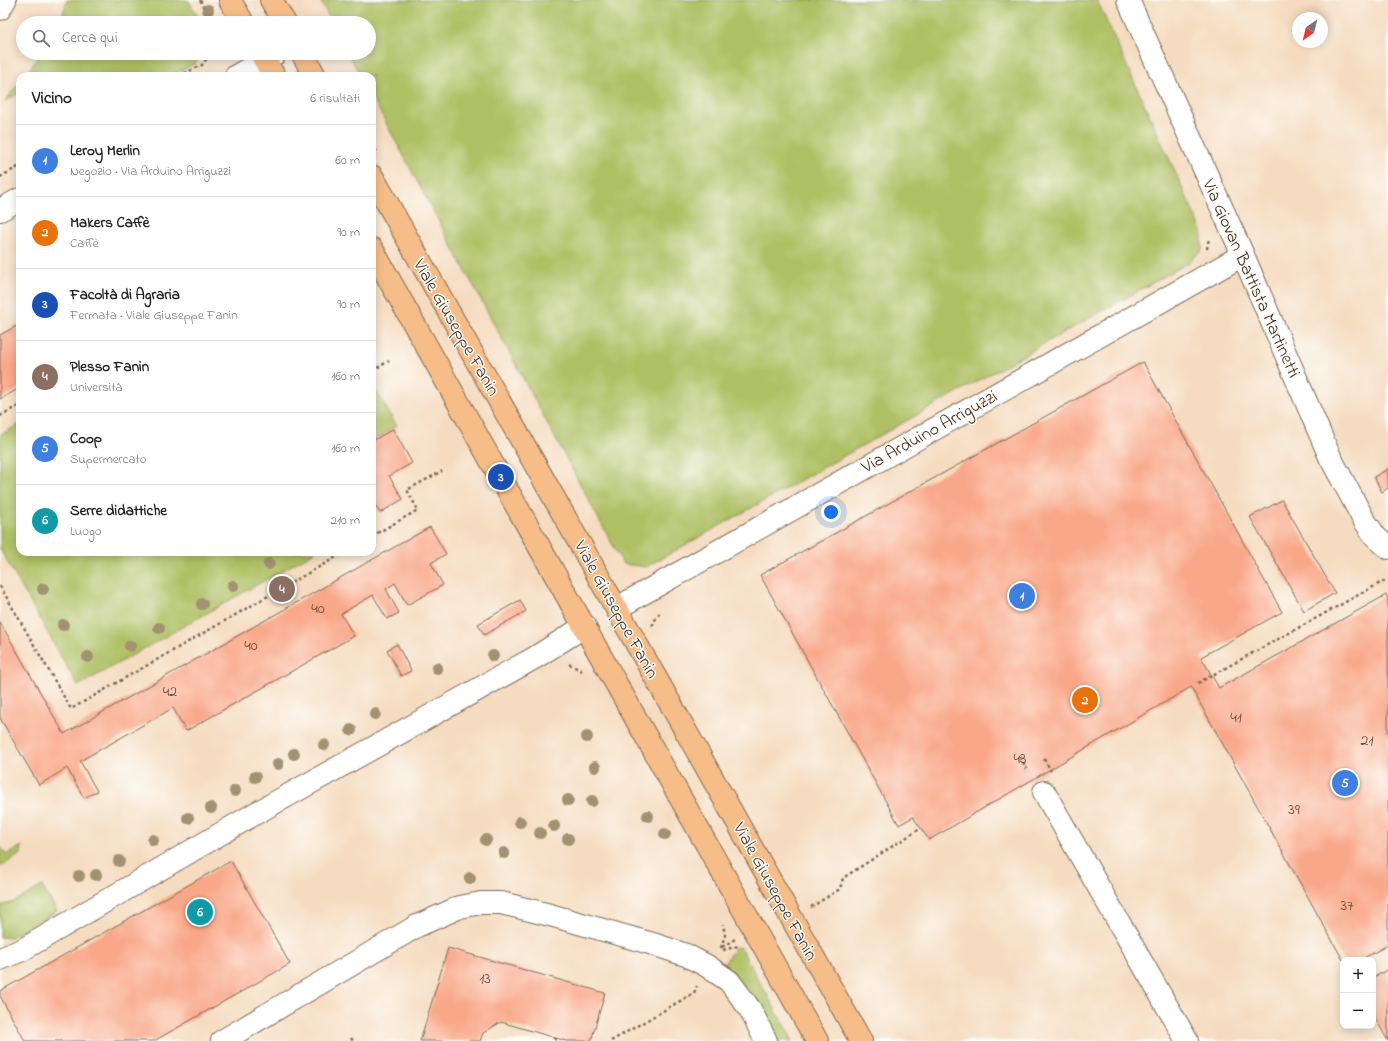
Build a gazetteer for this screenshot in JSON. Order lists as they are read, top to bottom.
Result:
{
  "streets": {
    "main road": ["Viale Giuseppe Fanin"],
    "street": ["Via Giovan Battista Martinetti", "Via Arduino Arriguzzi"]
  },
  "crossings": [
    ["Via Giovan Battista Martinetti", "Via Arduino Arriguzzi"],
    ["Viale Giuseppe Fanin", "Via Arduino Arriguzzi"]
  ],
  "house_numbers": [
    "40",
    "40",
    "42",
    "41",
    "21",
    "43",
    "39",
    "37",
    "13"
  ],
  "north": "bottom left",
  "page": {
    "search": "Cerca qui",
    "heading": ["Vicino", "6 risultati"],
    "list": [
      {
        "mark": "1",
        "name": "Leroy Merlin",
        "note": "Negozio · Via Arduino Arriguzzi",
        "value": "60 m"
      },
      {
        "mark": "2",
        "name": "Makers Caffè",
        "note": "Caffè",
        "value": "90 m"
      },
      {
        "mark": "3",
        "name": "Facoltà di Agraria",
        "note": "Fermata · Viale Giuseppe Fanin",
        "value": "90 m"
      },
      {
        "mark": "4",
        "name": "Plesso Fanin",
        "note": "Università",
        "value": "160 m"
      },
      {
        "mark": "5",
        "name": "Coop",
        "note": "Supermercato",
        "value": "160 m"
      },
      {
        "mark": "6",
        "name": "Serre didattiche",
        "note": "Luogo",
        "value": "210 m"
      }
    ],
    "pins": [
      "3",
      "4",
      "1",
      "2",
      "5",
      "6"
    ],
    "map_buttons": ["+", "−"]
  }
}
